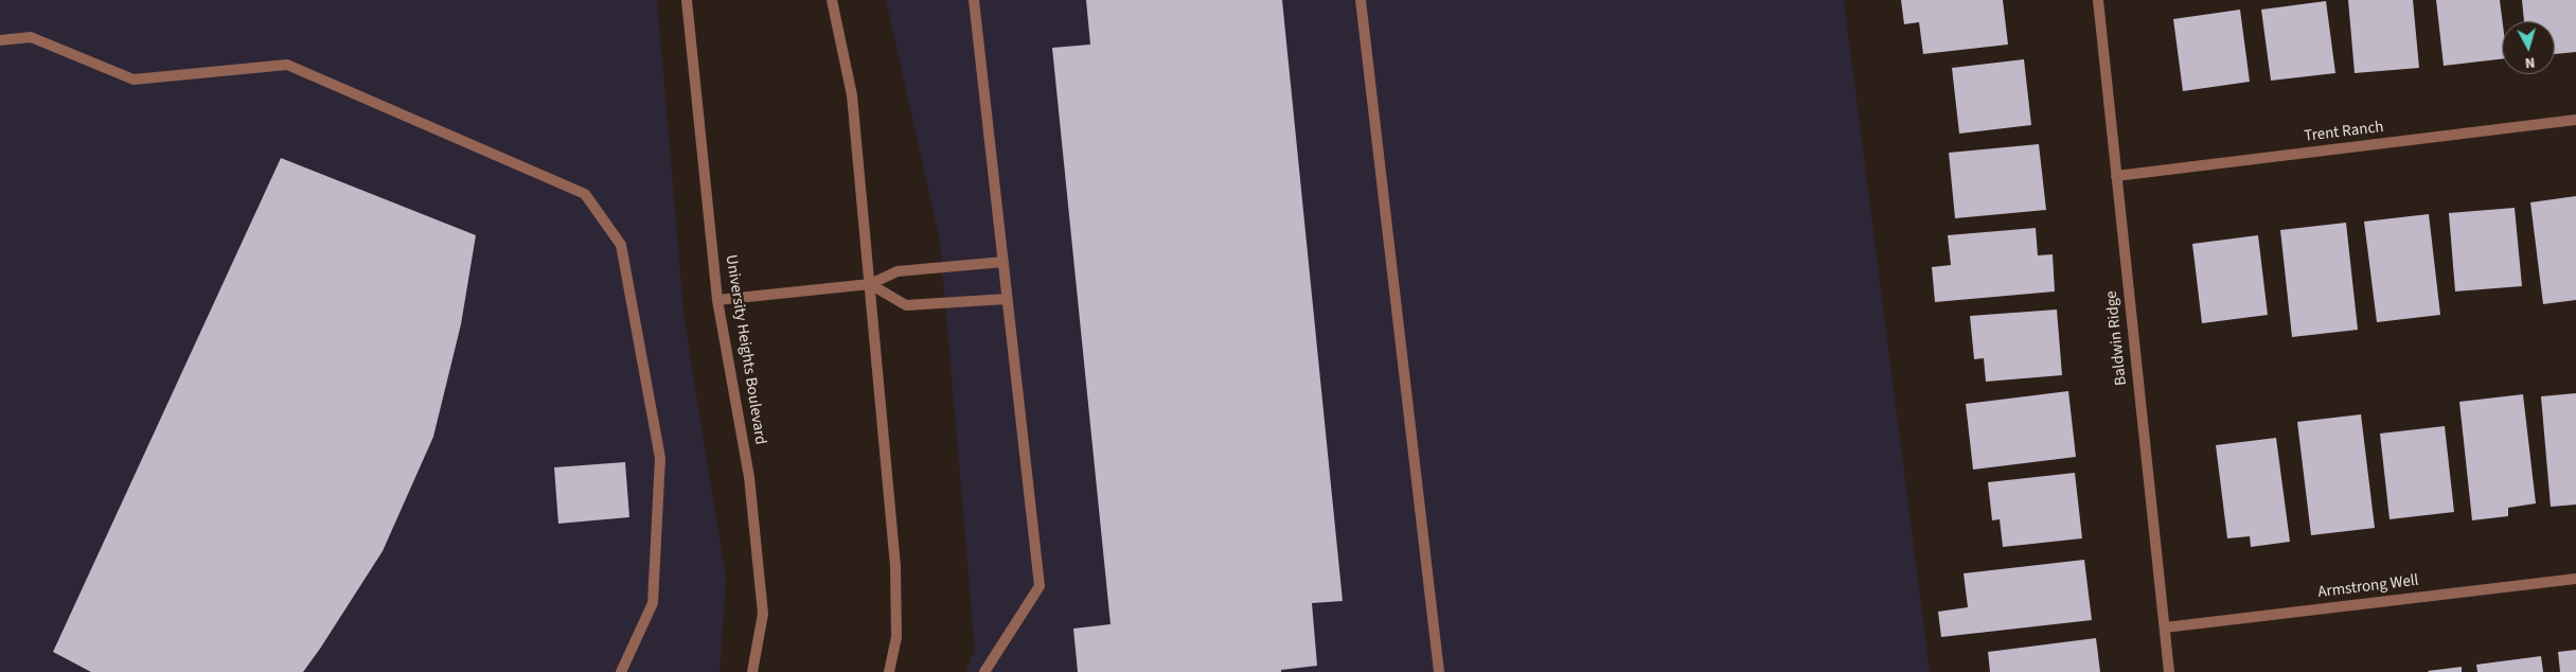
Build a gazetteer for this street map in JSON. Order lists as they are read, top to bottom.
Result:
{
  "streets": {
    "street": [
      "Trent Ranch",
      "Baldwin Ridge",
      "University Heights Boulevard",
      "Armstrong Well"
    ]
  },
  "crossings": [
    ["Trent Ranch", "Baldwin Ridge"],
    ["Baldwin Ridge", "Armstrong Well"]
  ],
  "north": "bottom"
}
